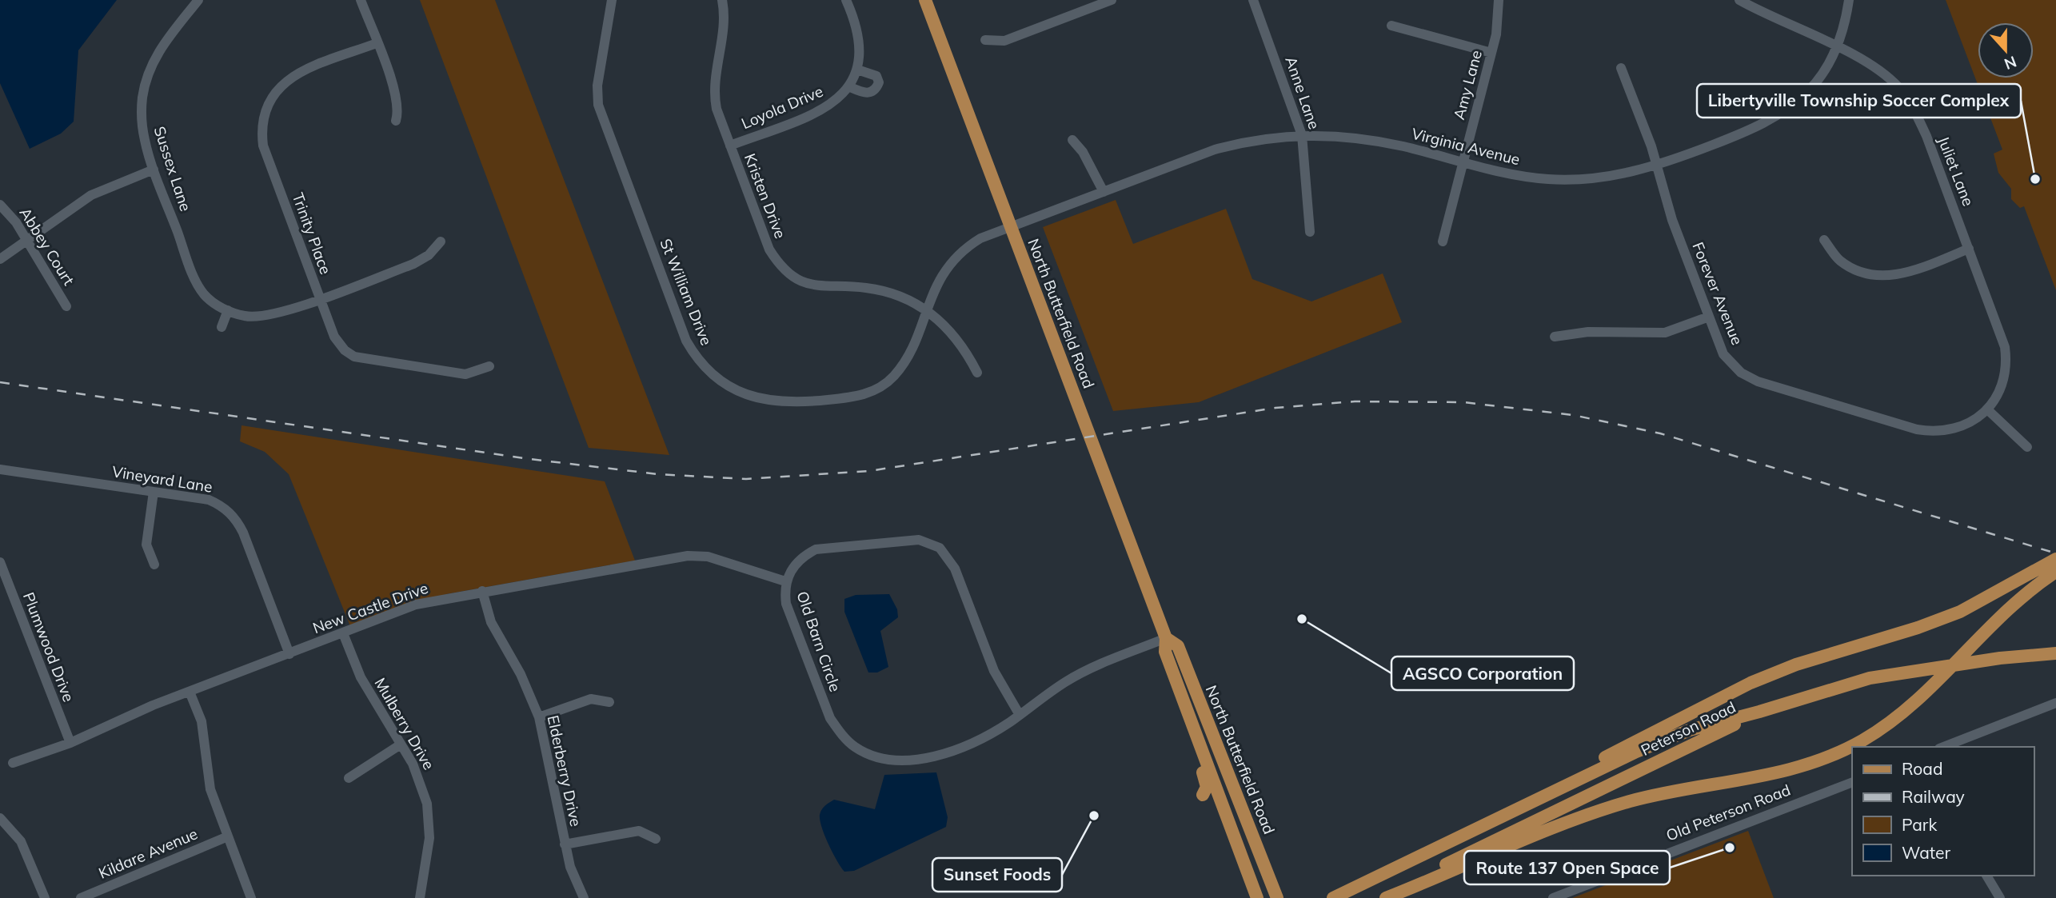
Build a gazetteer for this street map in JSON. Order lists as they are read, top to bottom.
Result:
{
  "streets": {
    "main road": ["North Butterfield Road", "Peterson Road"],
    "street": [
      "Amy Lane",
      "Anne Lane",
      "Loyola Drive",
      "Virginia Avenue",
      "Sussex Lane",
      "Juliet Lane",
      "Kristen Drive",
      "Trinity Place",
      "Abbey Court",
      "St William Drive",
      "Forever Avenue",
      "Vineyard Lane",
      "New Castle Drive",
      "Old Barn Circle",
      "Plumwood Drive",
      "Mulberry Drive",
      "Elderberry Drive",
      "Old Peterson Road",
      "Kildare Avenue"
    ]
  },
  "crossings": [
    ["Amy Lane", "Virginia Avenue"],
    ["Anne Lane", "Virginia Avenue"],
    ["Loyola Drive", "Kristen Drive"],
    ["Virginia Avenue", "Juliet Lane"],
    ["Virginia Avenue", "St William Drive"],
    ["Virginia Avenue", "Forever Avenue"],
    ["Virginia Avenue", "North Butterfield Road"],
    ["Juliet Lane", "Forever Avenue"],
    ["Kristen Drive", "St William Drive"],
    ["St William Drive", "North Butterfield Road"],
    ["North Butterfield Road", "Old Barn Circle"],
    ["Vineyard Lane", "New Castle Drive"],
    ["New Castle Drive", "Old Barn Circle"],
    ["New Castle Drive", "Plumwood Drive"],
    ["New Castle Drive", "Mulberry Drive"],
    ["New Castle Drive", "Elderberry Drive"]
  ],
  "places": [
    "Libertyville Township Soccer Complex",
    "AGSCO Corporation",
    "Sunset Foods",
    "Route 137 Open Space"
  ],
  "legend": [
    "Road",
    "Railway",
    "Park",
    "Water"
  ],
  "north": "bottom"
}
